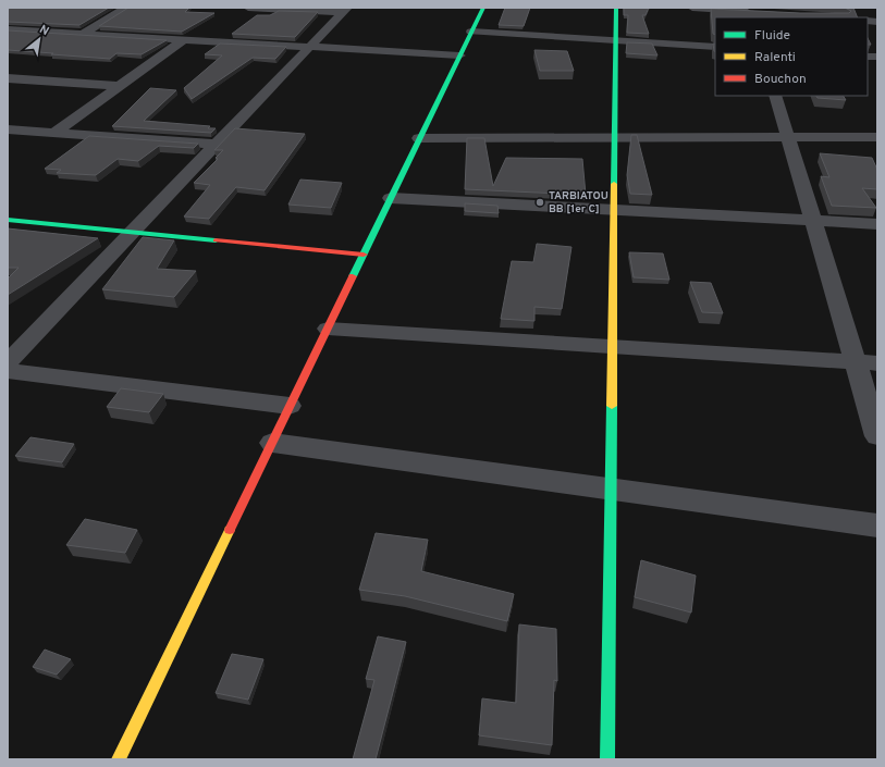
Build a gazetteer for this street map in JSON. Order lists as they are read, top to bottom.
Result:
{
  "places": ["TARBIATOU BB [1er C]"],
  "legend": ["Fluide", "Ralenti", "Bouchon"],
  "north": "top right"
}
